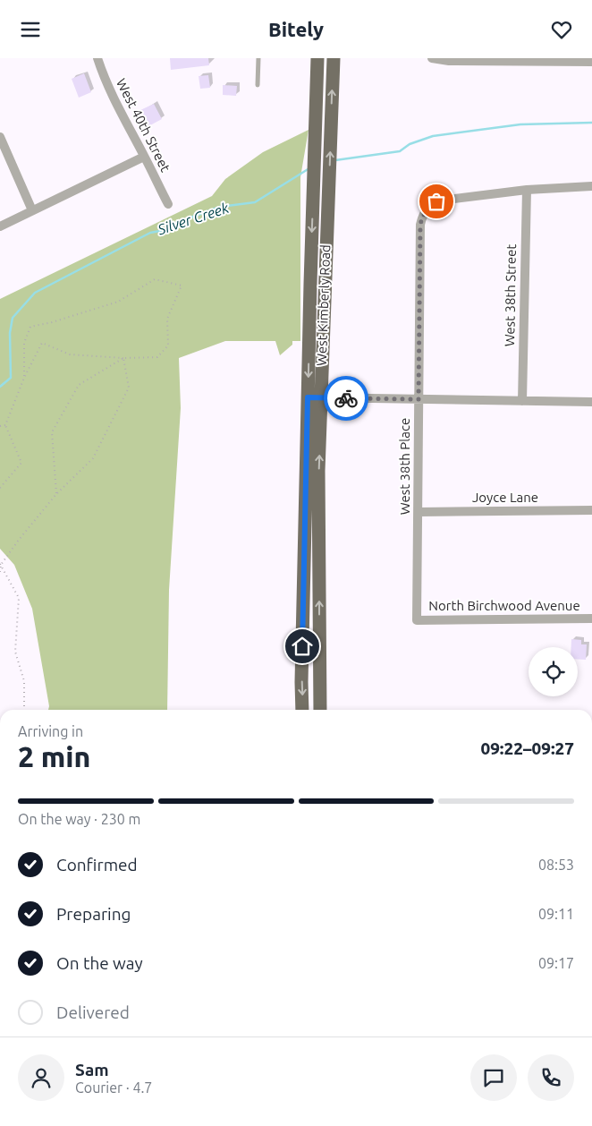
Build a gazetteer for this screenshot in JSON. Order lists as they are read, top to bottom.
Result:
{
  "streets": {
    "main road": ["West Kimberly Road"],
    "street": [
      "West 40th Street",
      "West 38th Street",
      "West 38th Place",
      "Joyce Lane",
      "North Birchwood Avenue"
    ]
  },
  "crossings": [
    ["West 38th Street", "West 38th Place"],
    ["West 38th Place", "Joyce Lane"],
    ["West 38th Place", "North Birchwood Avenue"]
  ],
  "water": ["Silver Creek"],
  "page": {
    "header": "Bitely",
    "heading": ["2 min", "Arriving in", "09:22–09:27"],
    "panel": ["Sam", "Courier · 4.7"],
    "bar": "On the way · 230 m",
    "list": [
      ["Confirmed", "08:53"],
      ["Preparing", "09:11"],
      ["On the way", "09:17"],
      "Delivered"
    ]
  }
}
